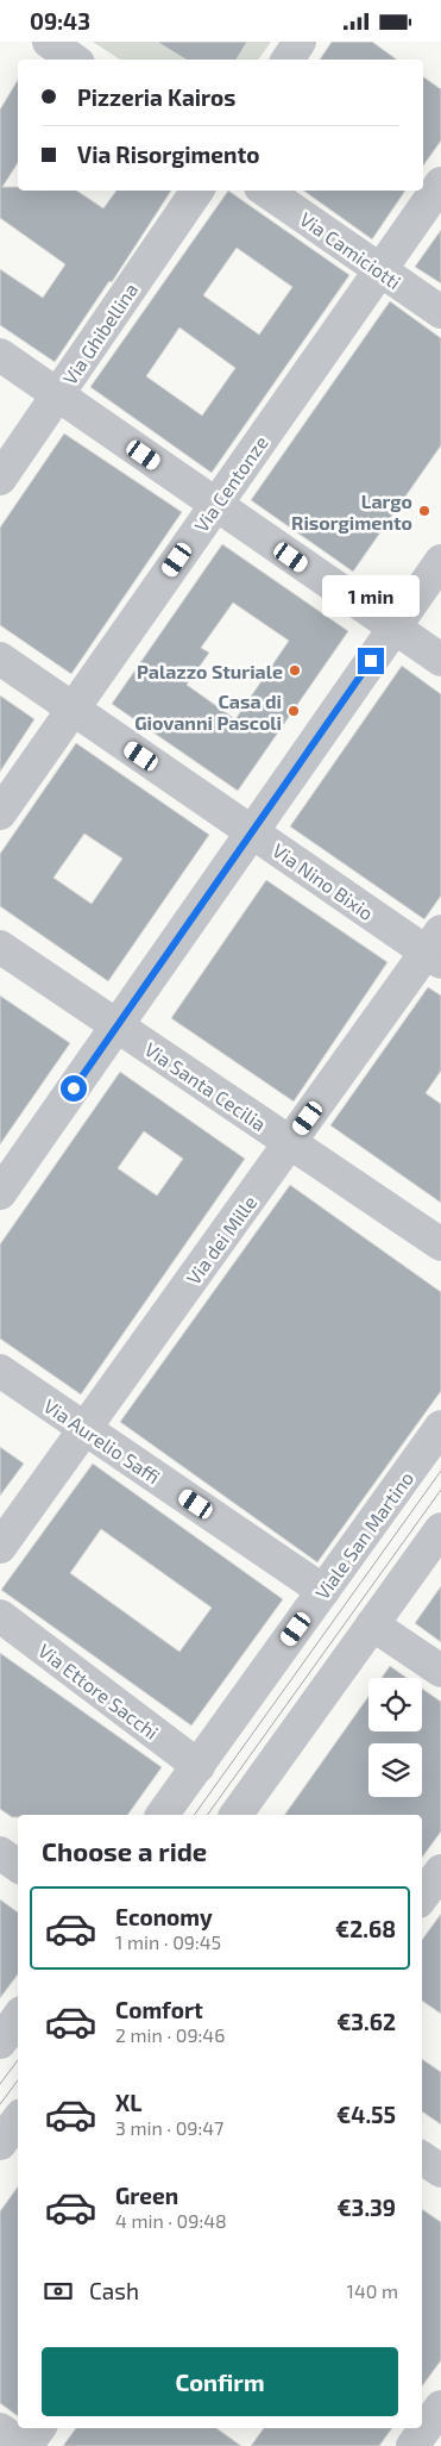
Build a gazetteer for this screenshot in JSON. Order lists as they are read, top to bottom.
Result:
{
  "streets": {
    "street": [
      "Via Camiciotti",
      "Via Ghibellina",
      "Via Centonze",
      "Via Nino Bixio",
      "Via Santa Cecilia",
      "Via dei Mille",
      "Via Aurelio Saffi",
      "Viale San Martino",
      "Via Ettore Sacchi"
    ]
  },
  "crossings": [
    ["Via Camiciotti", "Via Centonze"],
    ["Via Centonze", "Via Nino Bixio"],
    ["Via Nino Bixio", "Via dei Mille"],
    ["Via Santa Cecilia", "Via dei Mille"],
    ["Via dei Mille", "Via Aurelio Saffi"],
    ["Via Aurelio Saffi", "Viale San Martino"],
    ["Viale San Martino", "Via Ettore Sacchi"]
  ],
  "places": ["Largo Risorgimento", "Palazzo Sturiale", "Casa di Giovanni Pascoli"],
  "page": {
    "status": "09:43",
    "banner": ["Pizzeria Kairos", "Via Risorgimento"],
    "bubble": "1 min",
    "heading": "Choose a ride",
    "list": [
      {
        "name": "Economy",
        "note": "1 min · 09:45",
        "value": "€2.68"
      },
      {
        "name": "Comfort",
        "note": "2 min · 09:46",
        "value": "€3.62"
      },
      {
        "name": "XL",
        "note": "3 min · 09:47",
        "value": "€4.55"
      },
      {
        "name": "Green",
        "note": "4 min · 09:48",
        "value": "€3.39"
      }
    ],
    "pay": ["Cash", "140 m"],
    "buttons": "Confirm"
  }
}
